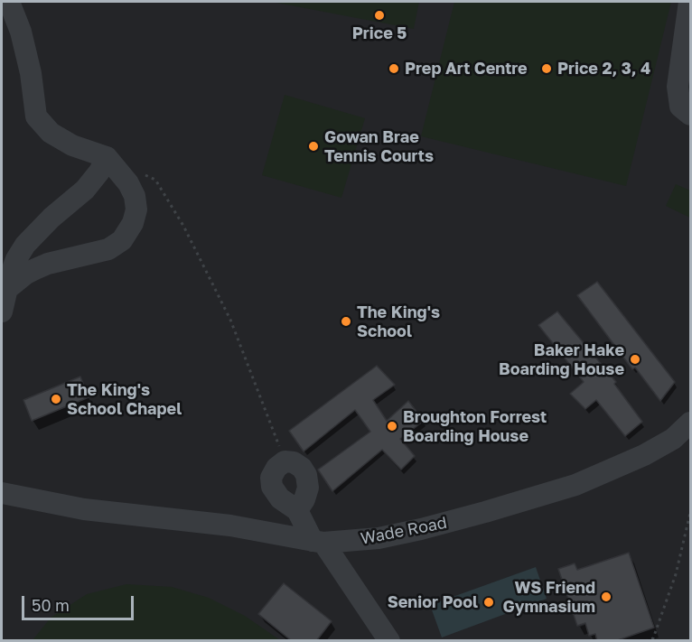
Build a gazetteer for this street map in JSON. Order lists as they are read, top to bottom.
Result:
{
  "streets": {
    "street": ["Wade Road"]
  },
  "places": [
    "Price 5",
    "Prep Art Centre",
    "Price 2, 3, 4",
    "Gowan Brae Tennis Courts",
    "The King's School",
    "Baker Hake Boarding House",
    "The King's School Chapel",
    "Broughton Forrest Boarding House",
    "WS Friend Gymnasium",
    "Senior Pool"
  ],
  "scale_bar": "50 m"
}
